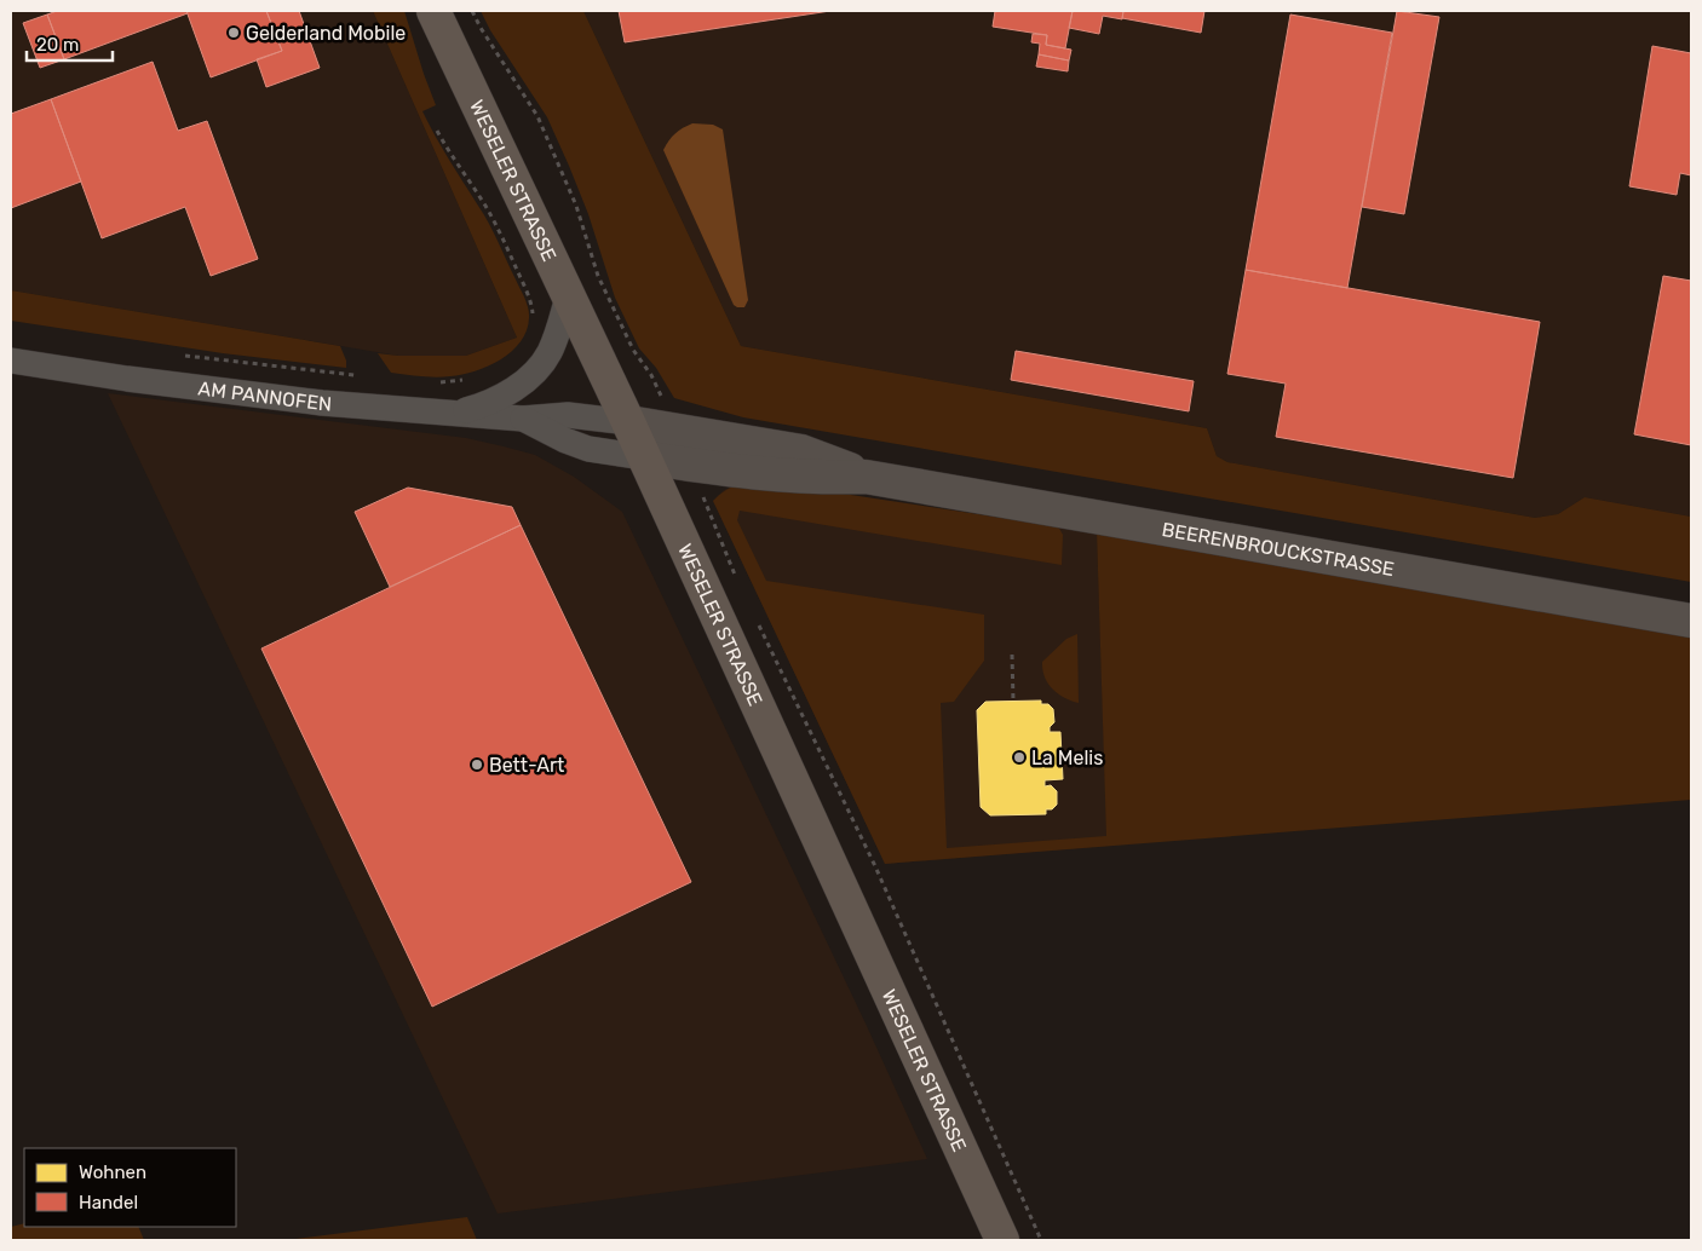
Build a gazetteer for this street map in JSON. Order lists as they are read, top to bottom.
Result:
{
  "streets": {
    "main road": ["WESELER STRASSE", "BEERENBROUCKSTRASSE"],
    "street": ["AM PANNOFEN"]
  },
  "crossings": [
    ["WESELER STRASSE", "BEERENBROUCKSTRASSE"]
  ],
  "places": ["Gelderland Mobile", "La Melis", "Bett-Art"],
  "legend": ["Wohnen", "Handel"],
  "scale_bar": "20 m"
}
